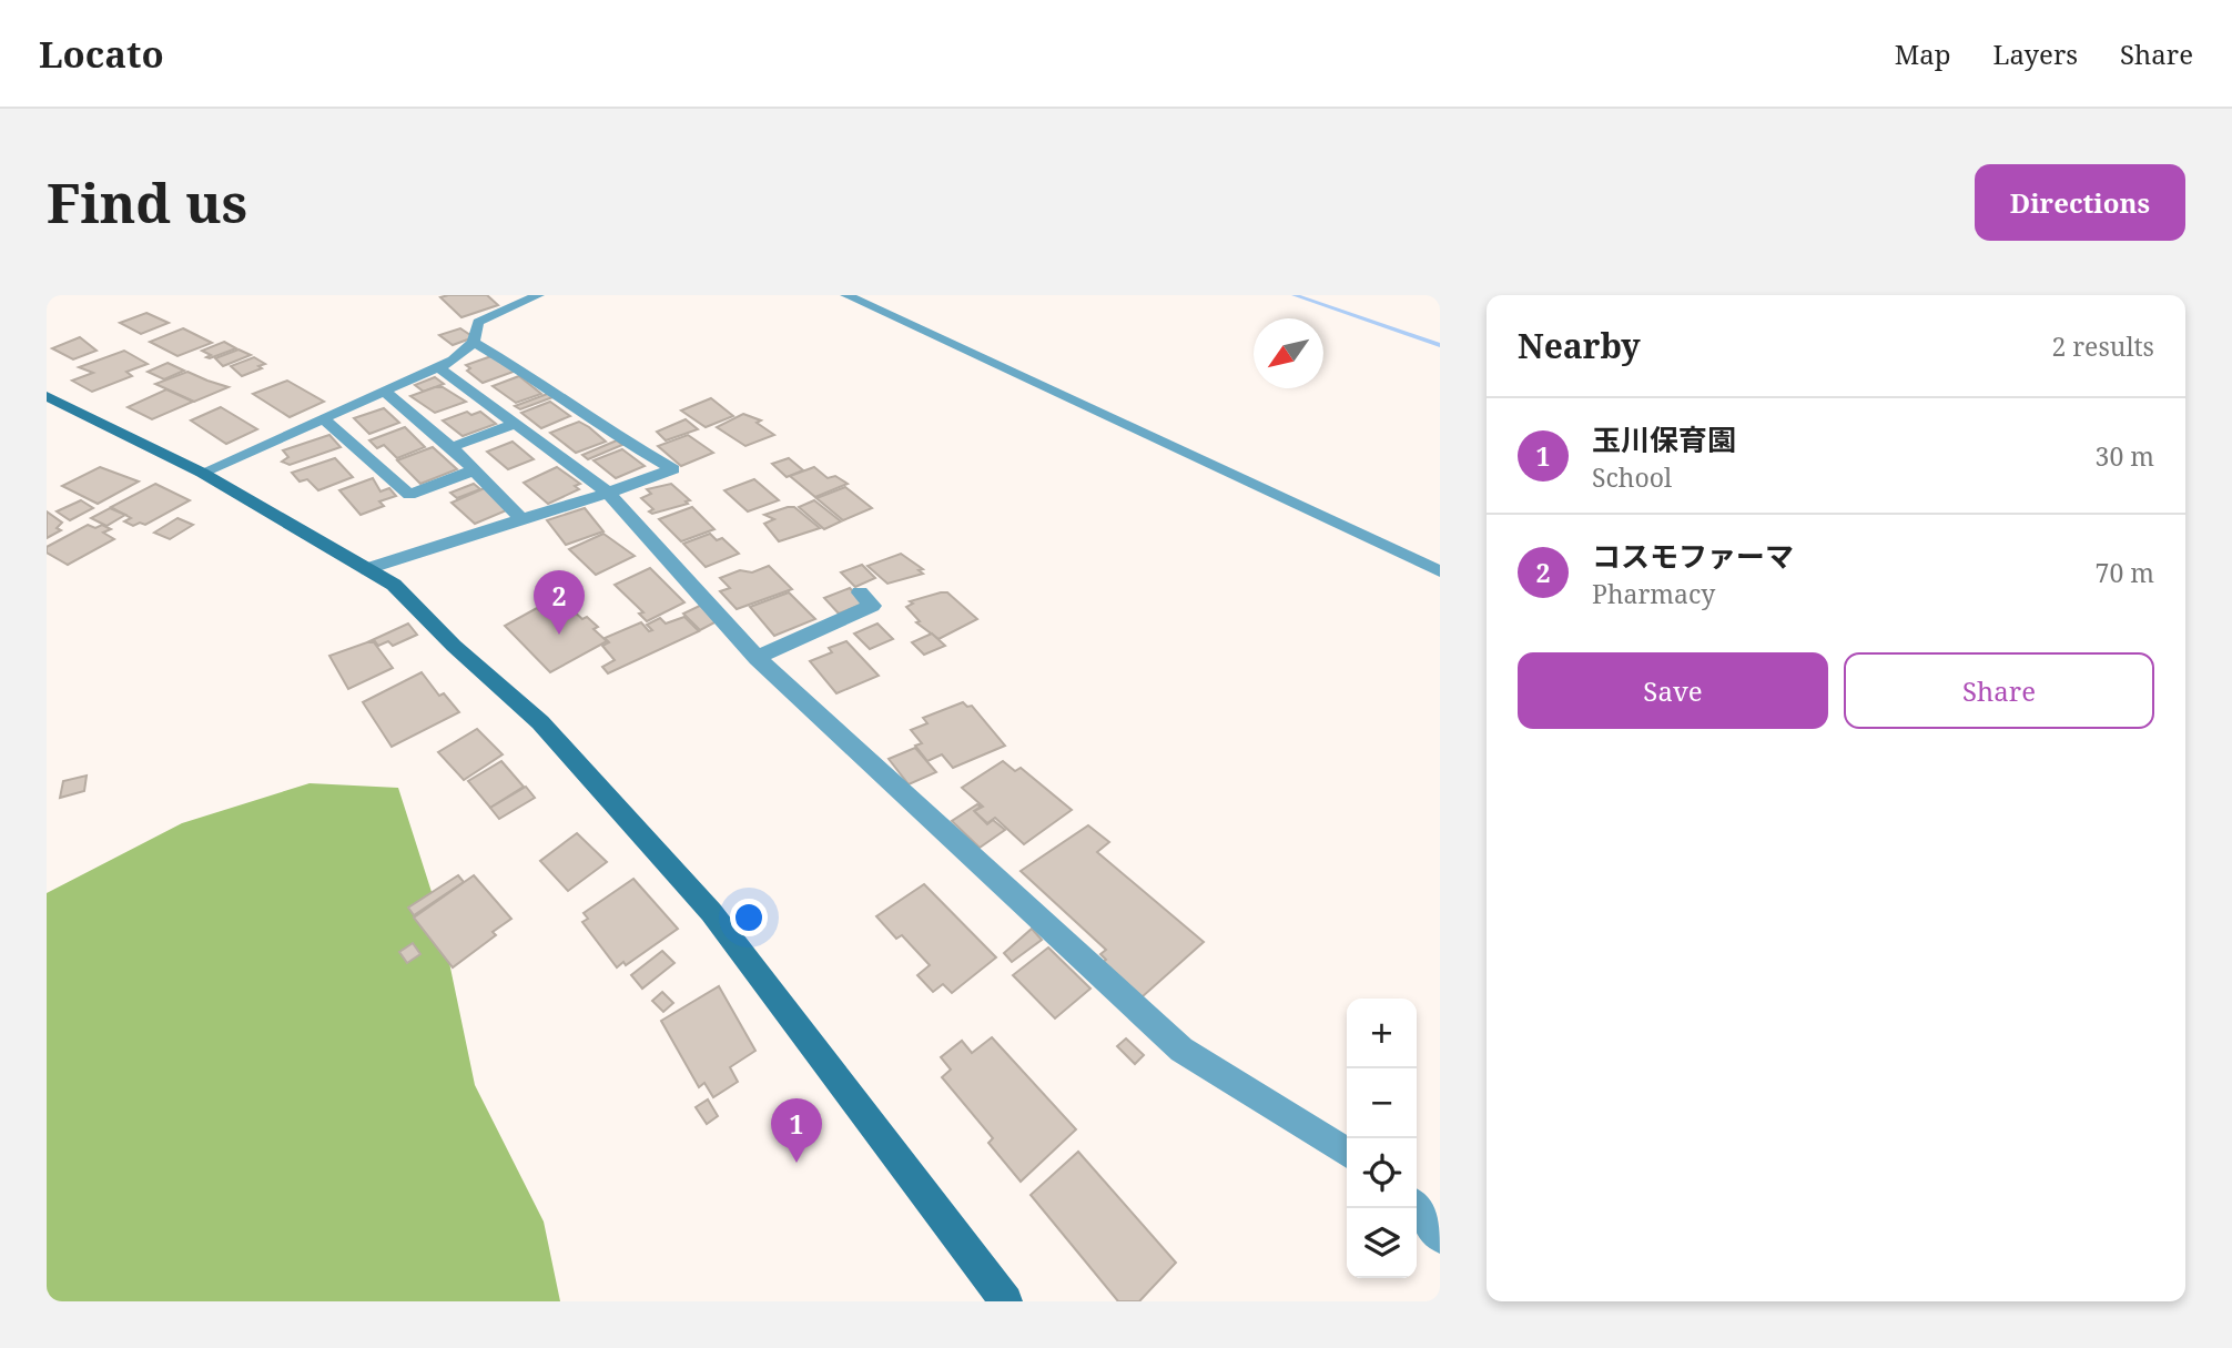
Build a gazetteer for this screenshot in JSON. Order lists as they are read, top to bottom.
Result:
{
  "north": "bottom left",
  "page": {
    "header": "Locato",
    "nav": ["Map", "Layers", "Share"],
    "buttons": [
      "Directions",
      ["Save", "Share"]
    ],
    "title": "Find us",
    "heading": ["Nearby", "2 results"],
    "list": [
      {
        "mark": "1",
        "name": "玉川保育園",
        "note": "School",
        "value": "30 m"
      },
      {
        "mark": "2",
        "name": "コスモファーマ",
        "note": "Pharmacy",
        "value": "70 m"
      }
    ],
    "pins": ["2", "1"],
    "map_buttons": ["+", "−"]
  }
}
